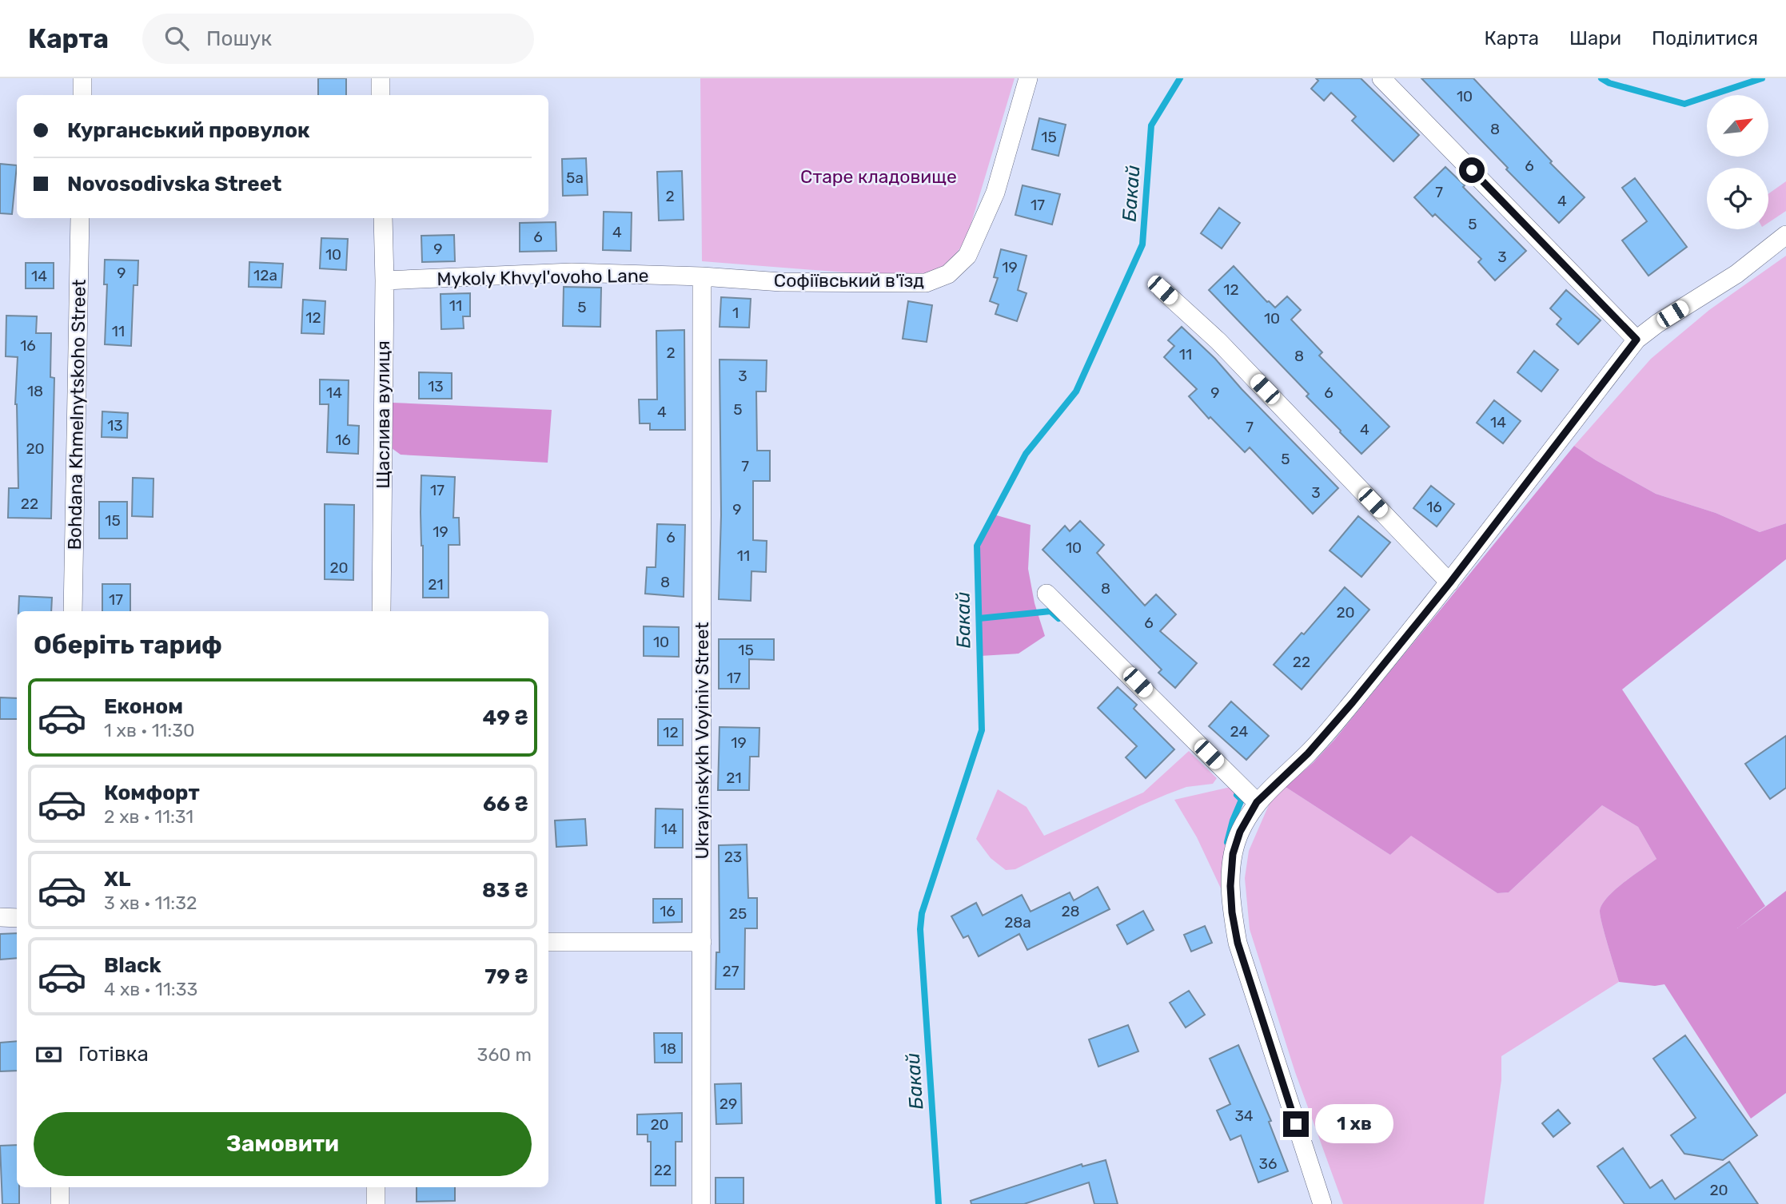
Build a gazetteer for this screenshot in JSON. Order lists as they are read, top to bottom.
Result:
{
  "streets": {
    "street": [
      "Mykoly Khvyl'ovoho Lane",
      "Софіївський в'їзд",
      "Bohdana Khmelnytskoho Street",
      "Щаслива вулиця",
      "Ukrayinskykh Voyiniv Street"
    ]
  },
  "crossings": [
    ["Mykoly Khvyl'ovoho Lane", "Софіївський в'їзд"],
    ["Mykoly Khvyl'ovoho Lane", "Щаслива вулиця"],
    ["Mykoly Khvyl'ovoho Lane", "Ukrayinskykh Voyiniv Street"],
    ["Софіївський в'їзд", "Ukrayinskykh Voyiniv Street"]
  ],
  "water": ["Бакай"],
  "parks": ["Старе кладовище"],
  "house_numbers": [
    "10",
    "8",
    "15",
    "6",
    "5а",
    "7",
    "2",
    "4",
    "17",
    "5",
    "4",
    "6",
    "9",
    "10",
    "3",
    "19",
    "9",
    "12а",
    "14",
    "12",
    "11",
    "5",
    "1",
    "12",
    "10",
    "11",
    "16",
    "2",
    "11",
    "8",
    "3",
    "13",
    "18",
    "14",
    "9",
    "6",
    "5",
    "4",
    "14",
    "13",
    "7",
    "4",
    "16",
    "20",
    "5",
    "7",
    "17",
    "3",
    "22",
    "16",
    "9",
    "15",
    "19",
    "6",
    "10",
    "11",
    "20",
    "8",
    "21",
    "8",
    "17",
    "20",
    "6",
    "10",
    "15",
    "22",
    "17",
    "24",
    "12",
    "19",
    "21",
    "14",
    "23",
    "16",
    "28",
    "25",
    "28а",
    "27",
    "18",
    "29",
    "34",
    "20",
    "36",
    "22",
    "20"
  ],
  "north": "top right",
  "page": {
    "header": "Карта",
    "search": "Пошук",
    "nav": ["Карта", "Шари", "Поділитися"],
    "banner": ["Курганський провулок", "Novosodivska Street"],
    "heading": "Оберіть тариф",
    "list": [
      {
        "name": "Економ",
        "note": "1 хв · 11:30",
        "value": "49 ₴"
      },
      {
        "name": "Комфорт",
        "note": "2 хв · 11:31",
        "value": "66 ₴"
      },
      {
        "name": "XL",
        "note": "3 хв · 11:32",
        "value": "83 ₴"
      },
      {
        "name": "Black",
        "note": "4 хв · 11:33",
        "value": "79 ₴"
      }
    ],
    "pay": ["Готівка", "360 m"],
    "buttons": "Замовити",
    "bubble": "1 хв"
  }
}
